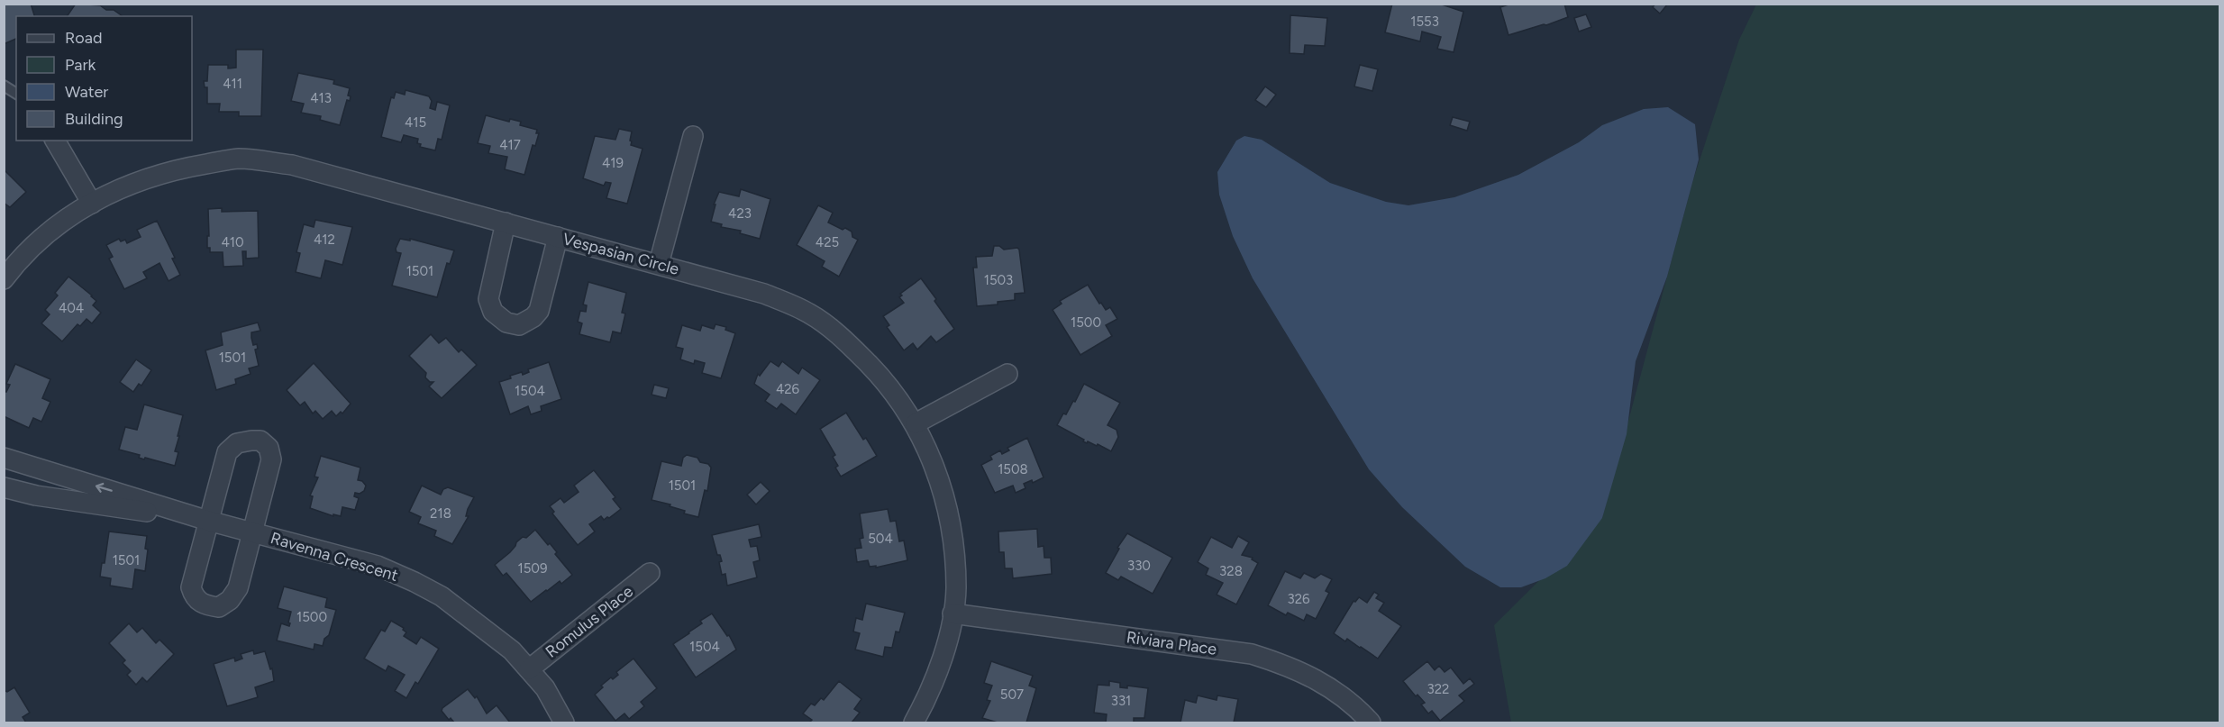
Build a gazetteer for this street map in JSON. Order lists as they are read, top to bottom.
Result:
{
  "streets": {
    "street": [
      "Vespasian Circle",
      "Ravenna Crescent",
      "Romulus Place",
      "Riviara Place"
    ]
  },
  "crossings": [
    ["Vespasian Circle", "Riviara Place"],
    ["Ravenna Crescent", "Romulus Place"]
  ],
  "house_numbers": [
    "1553",
    "411",
    "413",
    "415",
    "417",
    "419",
    "423",
    "412",
    "410",
    "425",
    "1501",
    "1503",
    "404",
    "1500",
    "1501",
    "426",
    "1504",
    "1508",
    "1501",
    "218",
    "504",
    "1501",
    "330",
    "1509",
    "328",
    "326",
    "1500",
    "1504",
    "322",
    "507",
    "331"
  ],
  "legend": [
    "Road",
    "Park",
    "Water",
    "Building"
  ]
}
